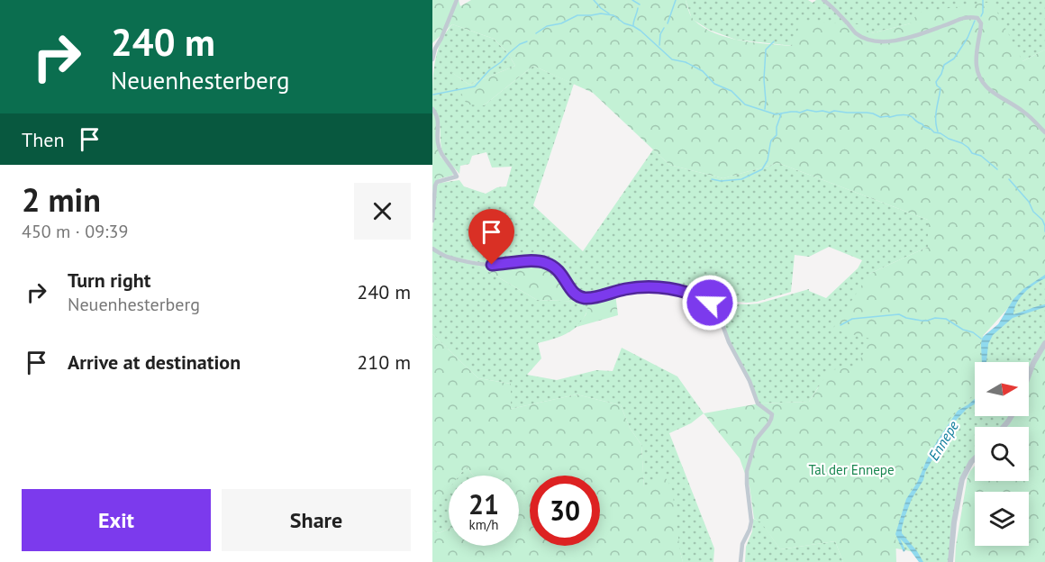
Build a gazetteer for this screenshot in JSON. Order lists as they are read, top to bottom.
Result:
{
  "water": ["Ennepe"],
  "parks": ["Tal der Ennepe"],
  "north": "right",
  "page": {
    "turn": ["240 m", "Neuenhesterberg"],
    "then": "Then",
    "heading": ["2 min", "450 m · 09:39"],
    "list": [
      {
        "name": "Turn right",
        "note": "Neuenhesterberg",
        "value": "240 m"
      },
      {
        "name": "Arrive at destination",
        "value": "210 m"
      }
    ],
    "speed": "21 km/h",
    "limit": "30",
    "buttons": ["Exit", "Share"]
  }
}
